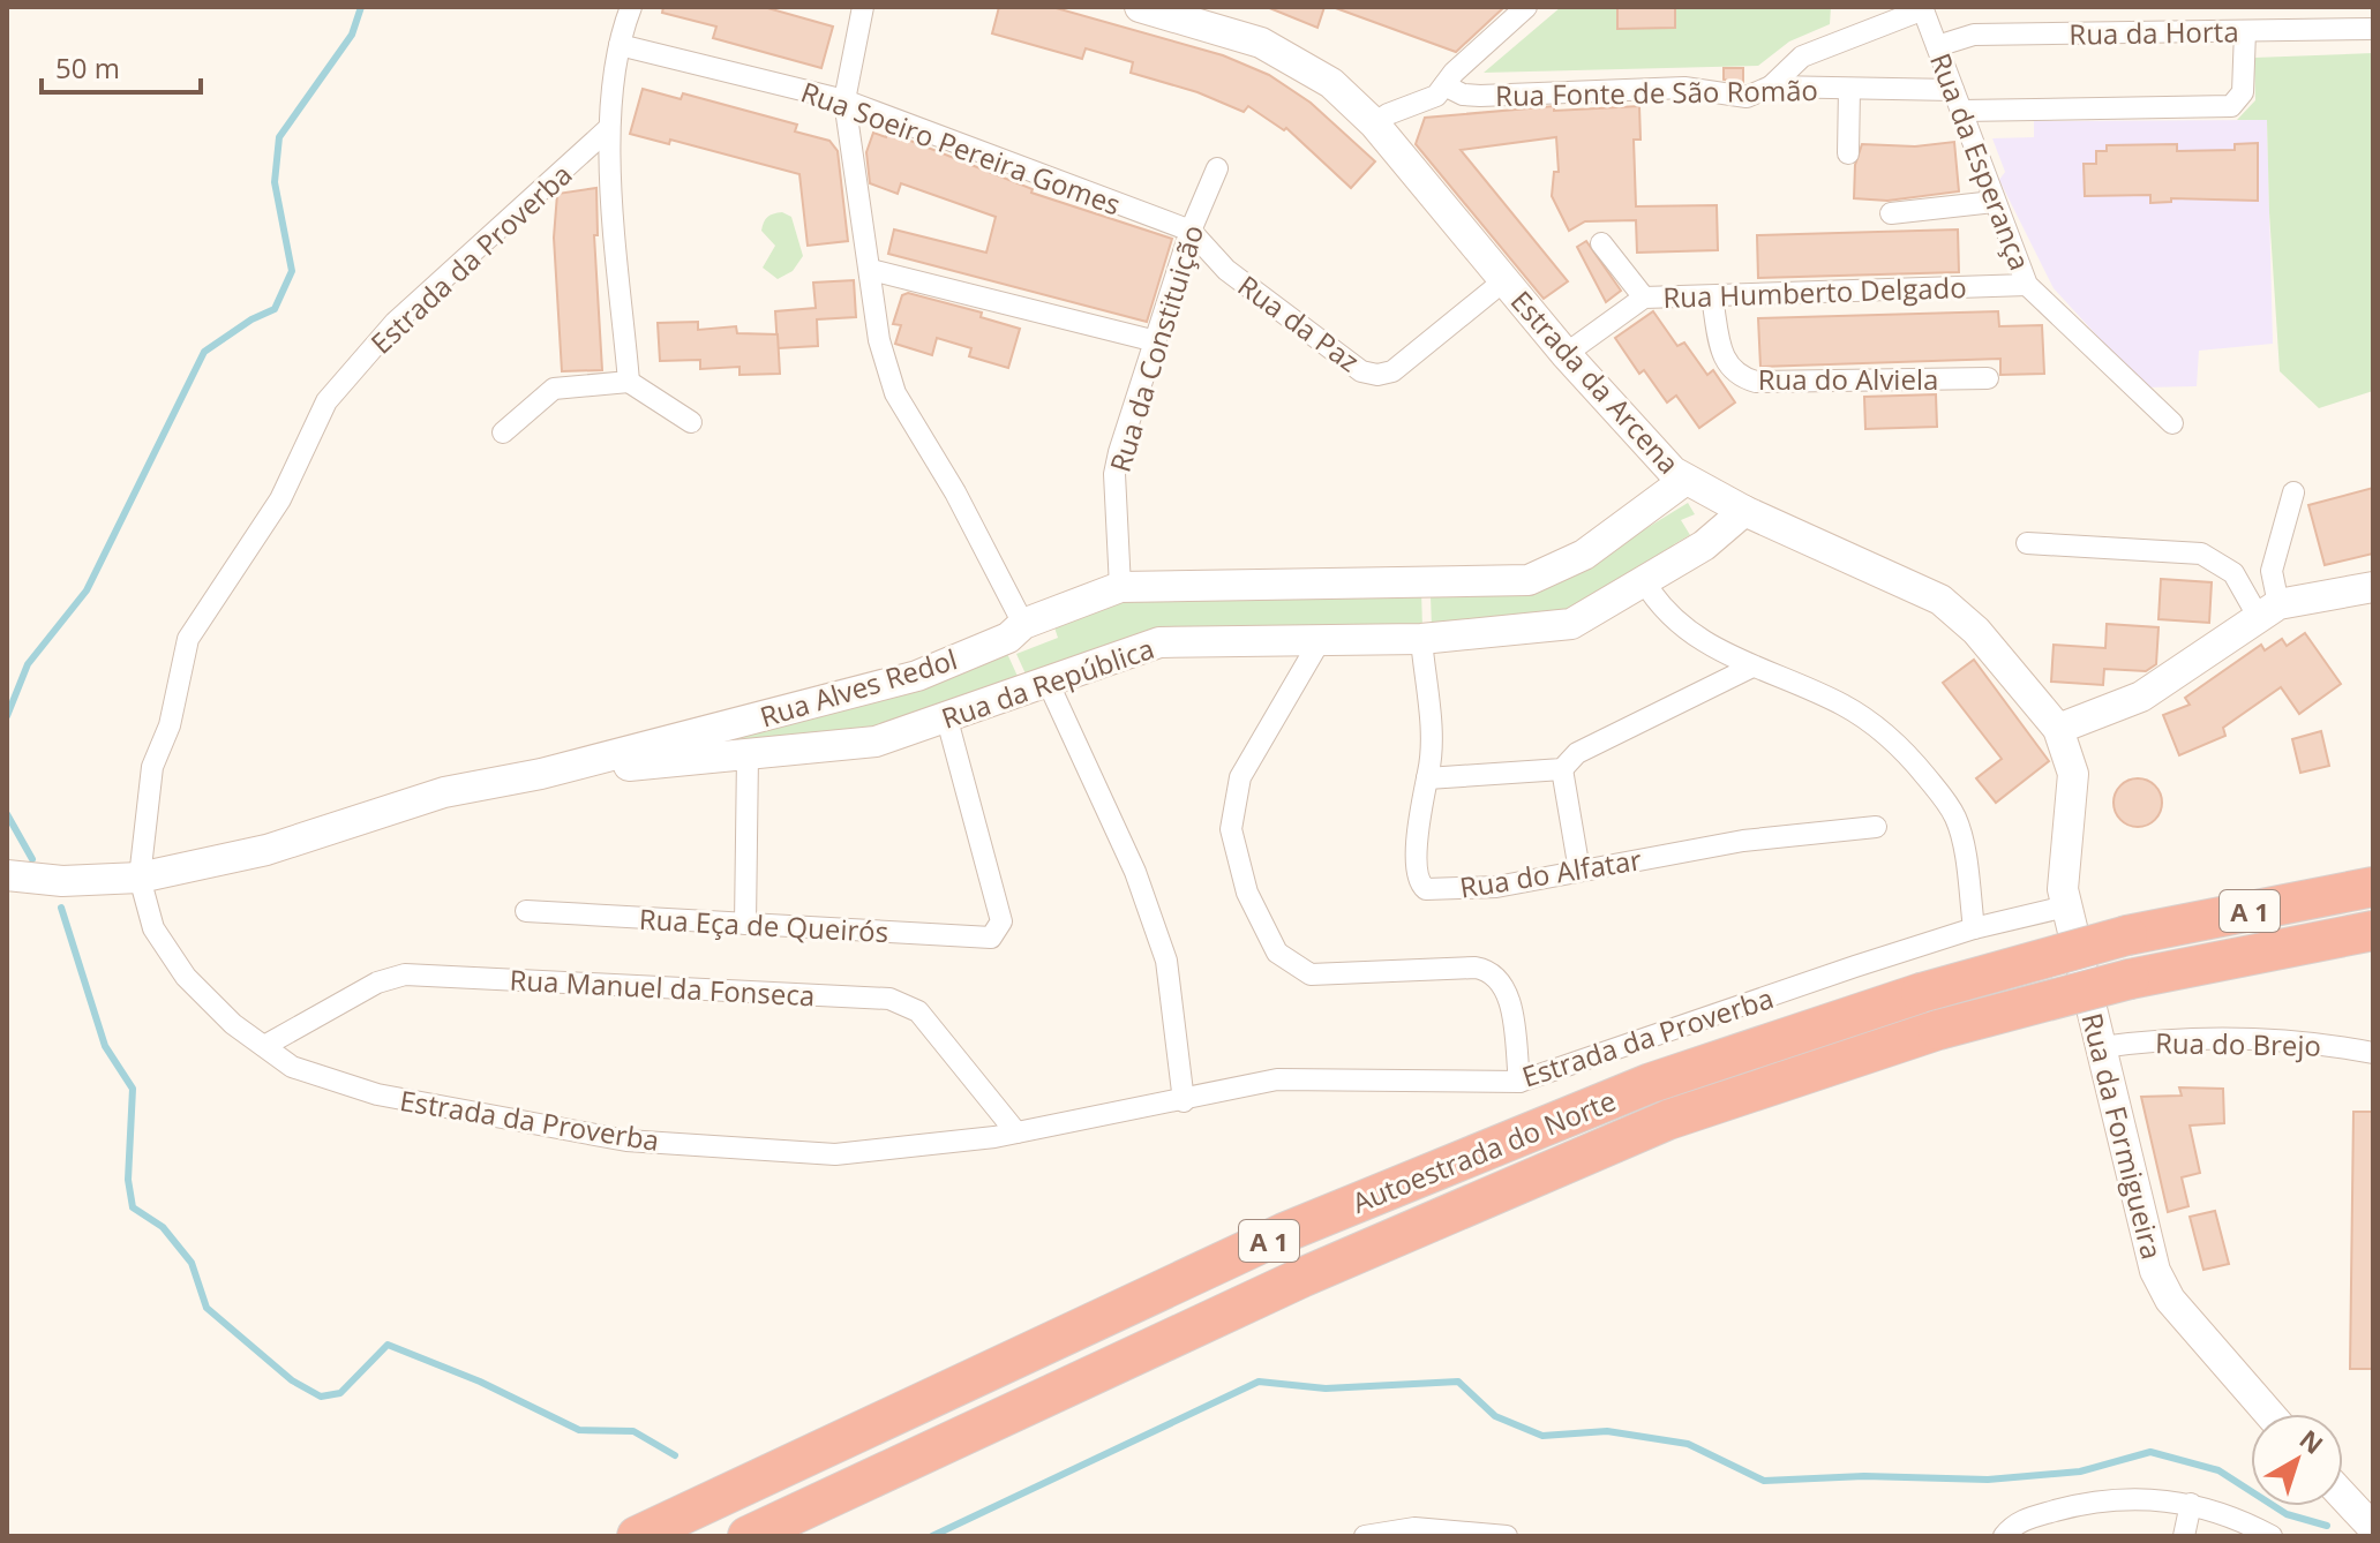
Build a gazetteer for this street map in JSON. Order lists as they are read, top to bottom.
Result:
{
  "streets": {
    "highway": ["A 1", "Autoestrada do Norte"],
    "street": [
      "Rua da Horta",
      "Rua Fonte de São Romão",
      "Rua Soeiro Pereira Gomes",
      "Rua da Esperança",
      "Estrada da Proverba",
      "Rua Humberto Delgado",
      "Rua da Paz",
      "Rua da Constituição",
      "Rua do Alviela",
      "Estrada da Arcena",
      "Rua da República",
      "Rua Alves Redol",
      "Rua do Alfatar",
      "Rua Eça de Queirós",
      "Rua Manuel da Fonseca",
      "Rua do Brejo",
      "Rua da Formigueira"
    ]
  },
  "crossings": [
    ["Rua da Horta", "Rua da Esperança"],
    ["Rua Fonte de São Romão", "Rua da Esperança"],
    ["Rua Soeiro Pereira Gomes", "Rua da Paz"],
    ["Rua Soeiro Pereira Gomes", "Rua da Constituição"],
    ["Rua da Esperança", "Rua Humberto Delgado"],
    ["Estrada da Proverba", "Estrada da Arcena"],
    ["Estrada da Proverba", "Rua Alves Redol"],
    ["Estrada da Proverba", "Rua Manuel da Fonseca"],
    ["Estrada da Proverba", "Rua da Formigueira"],
    ["Rua Humberto Delgado", "Rua do Alviela"],
    ["Rua Humberto Delgado", "Estrada da Arcena"],
    ["Rua da Paz", "Rua da Constituição"],
    ["Rua da Paz", "Estrada da Arcena"],
    ["Rua da Constituição", "Rua Alves Redol"],
    ["Estrada da Arcena", "Rua da República"],
    ["Estrada da Arcena", "Rua Alves Redol"],
    ["Estrada da Arcena", "Rua da Formigueira"],
    ["Rua da República", "Rua Alves Redol"],
    ["Rua da República", "Rua do Alfatar"],
    ["Rua da República", "Rua Eça de Queirós"],
    ["Rua do Brejo", "Rua da Formigueira"]
  ],
  "scale_bar": "50 m",
  "north": "top right"
}
